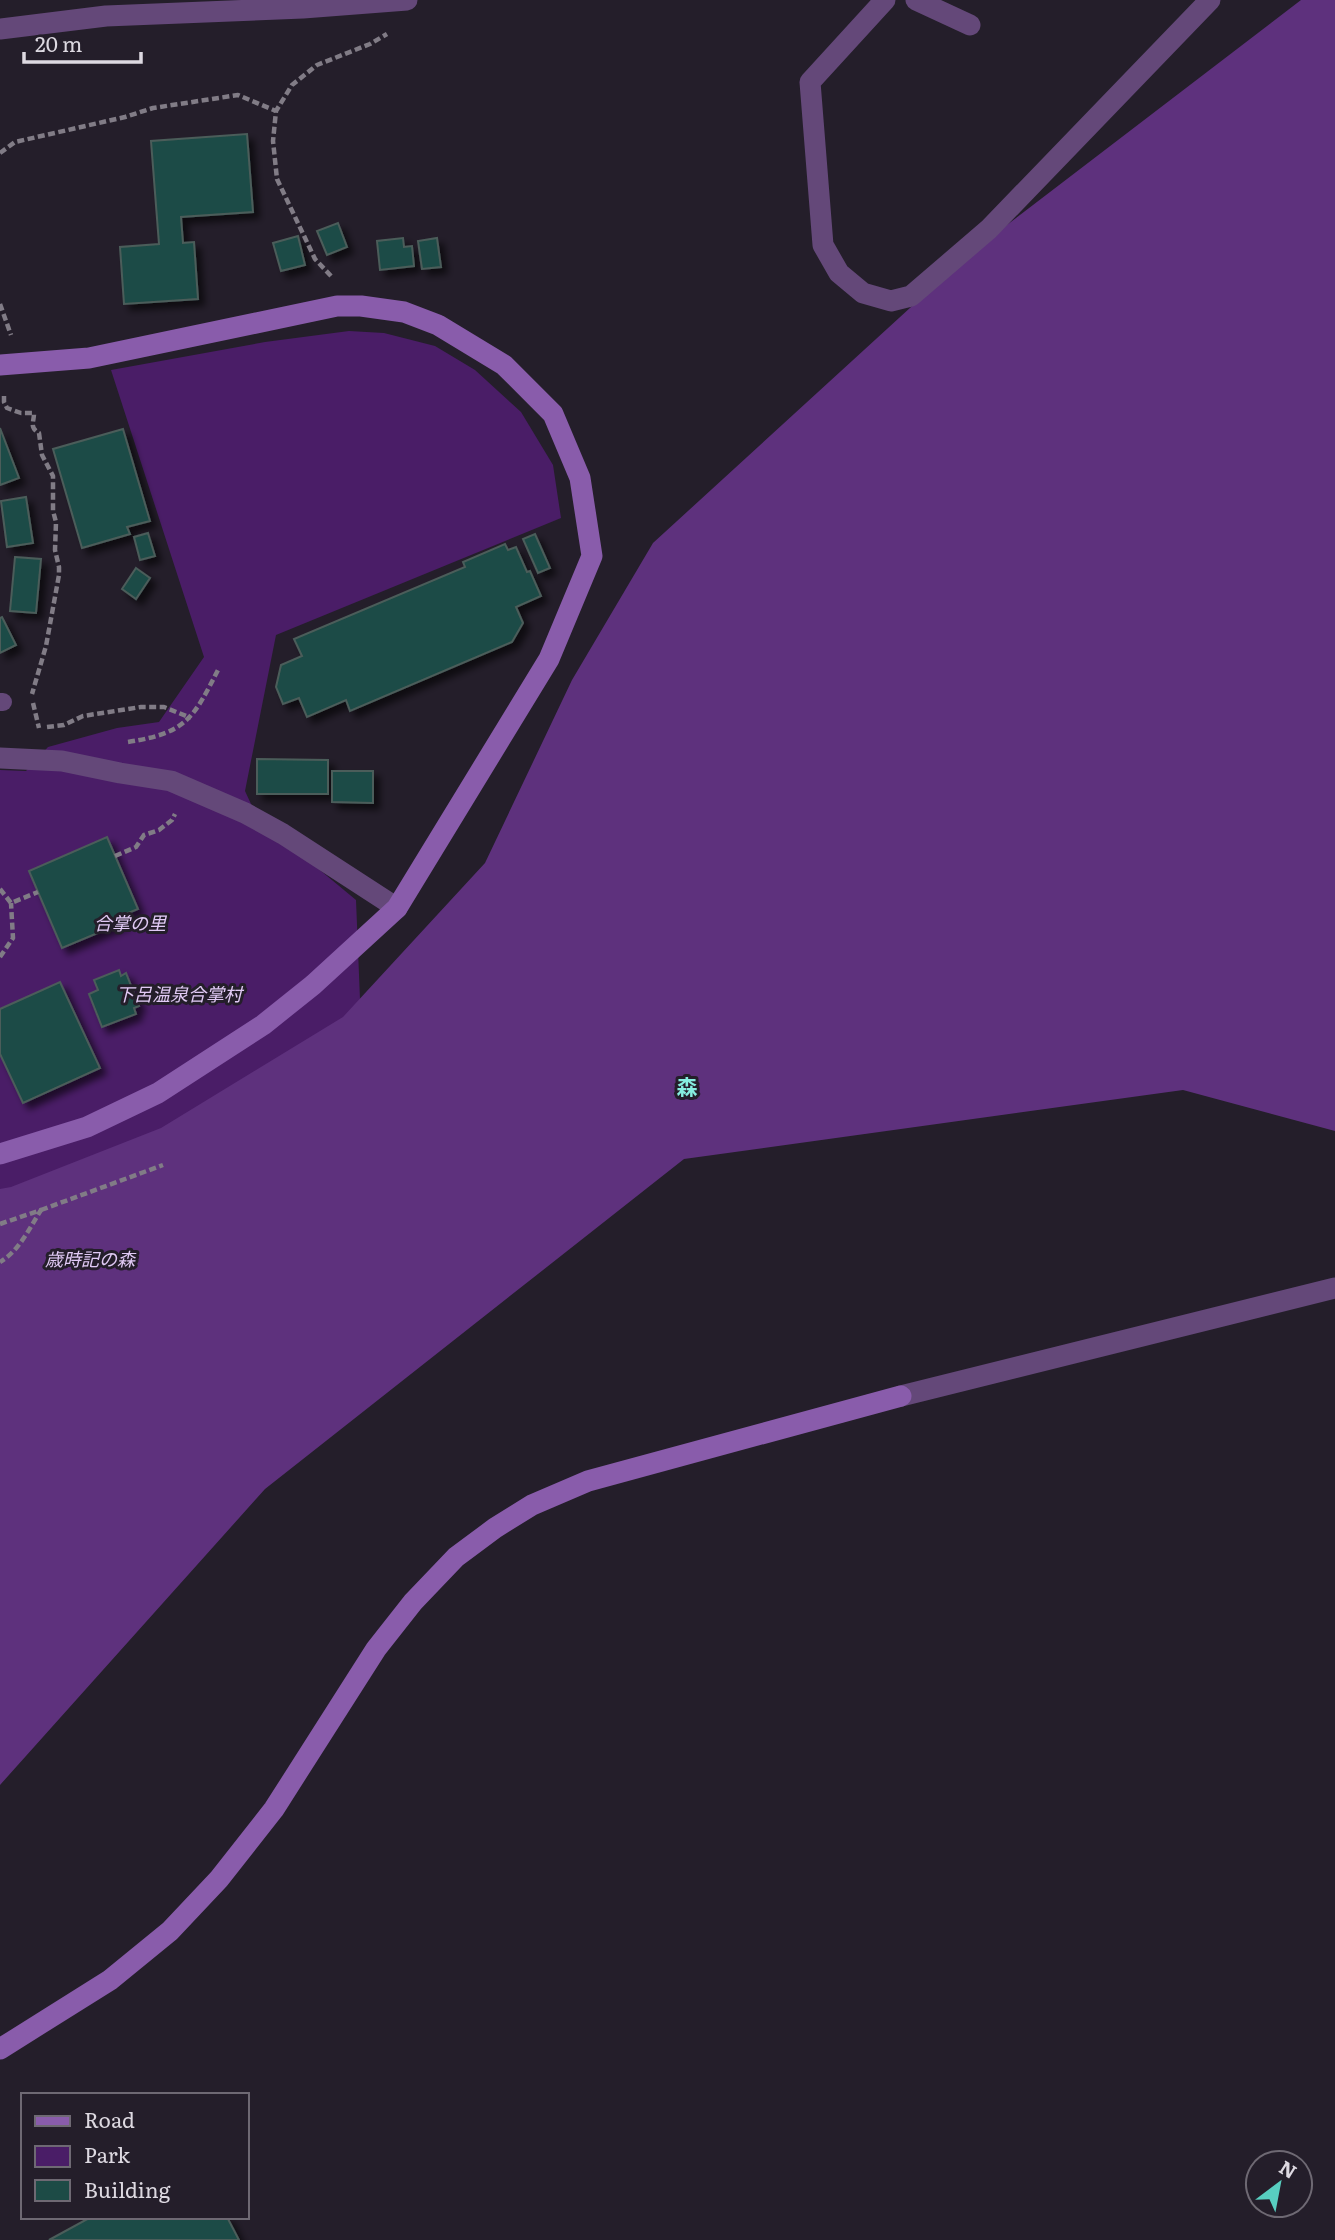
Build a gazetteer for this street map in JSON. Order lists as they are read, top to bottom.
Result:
{
  "districts": ["森"],
  "parks": ["合掌の里", "下呂温泉合掌村", "歳時記の森"],
  "legend": ["Road", "Park", "Building"],
  "scale_bar": "20 m",
  "north": "top right"
}
